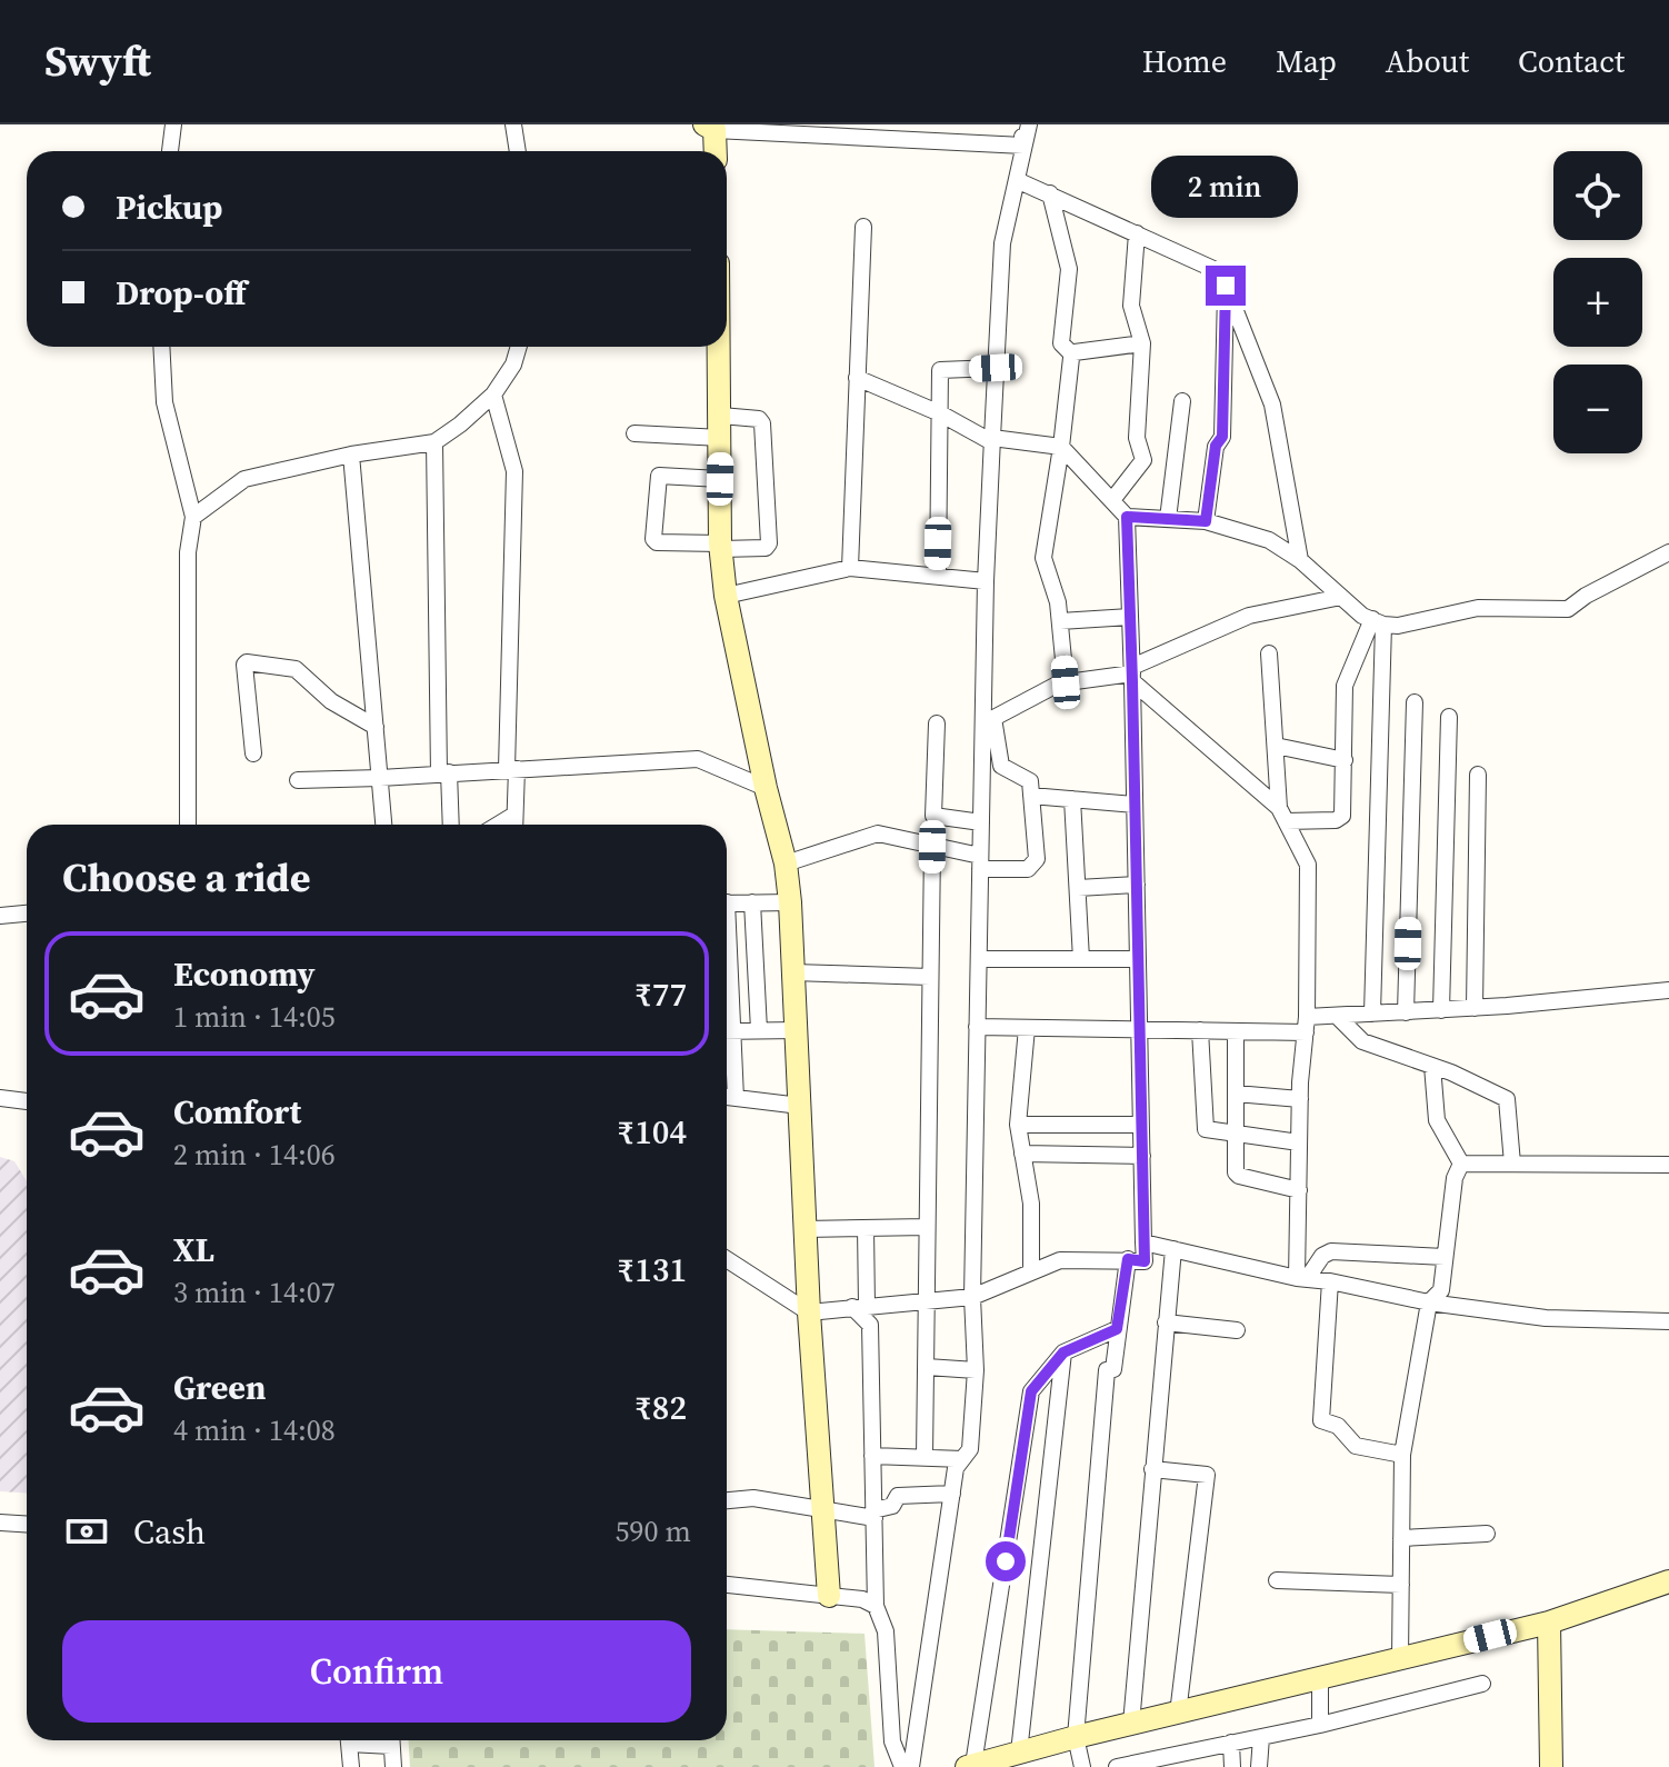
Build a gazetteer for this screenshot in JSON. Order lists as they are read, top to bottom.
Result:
{
  "page": {
    "header": "Swyft",
    "nav": [
      "Home",
      "Map",
      "About",
      "Contact"
    ],
    "map_buttons": ["+", "−"],
    "banner": ["Pickup", "Drop-off"],
    "bubble": "2 min",
    "heading": "Choose a ride",
    "list": [
      {
        "name": "Economy",
        "note": "1 min · 14:05",
        "value": "₹77"
      },
      {
        "name": "Comfort",
        "note": "2 min · 14:06",
        "value": "₹104"
      },
      {
        "name": "XL",
        "note": "3 min · 14:07",
        "value": "₹131"
      },
      {
        "name": "Green",
        "note": "4 min · 14:08",
        "value": "₹82"
      }
    ],
    "pay": ["Cash", "590 m"],
    "buttons": "Confirm"
  }
}
